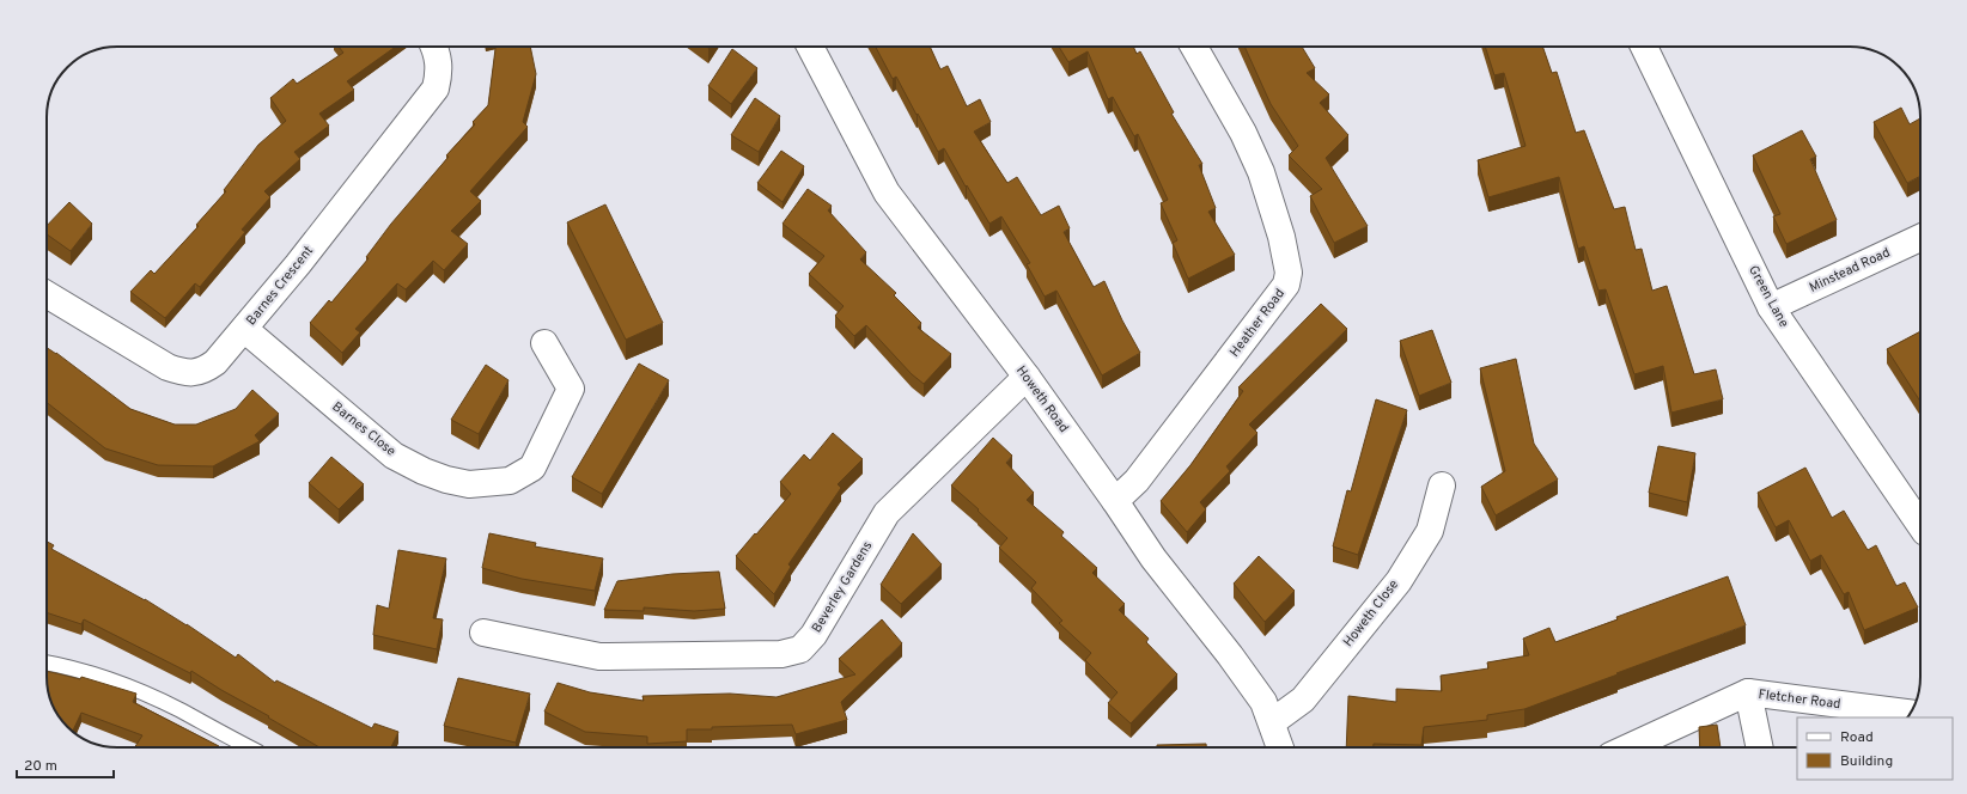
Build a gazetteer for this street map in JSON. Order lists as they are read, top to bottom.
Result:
{
  "streets": {
    "street": [
      "Minstead Road",
      "Barnes Crescent",
      "Green Lane",
      "Heather Road",
      "Howeth Road",
      "Barnes Close",
      "Beverley Gardens",
      "Howeth Close",
      "Fletcher Road"
    ]
  },
  "crossings": [
    ["Minstead Road", "Green Lane"],
    ["Barnes Crescent", "Barnes Close"],
    ["Heather Road", "Howeth Road"],
    ["Howeth Road", "Beverley Gardens"],
    ["Howeth Road", "Howeth Close"]
  ],
  "legend": ["Road", "Building"],
  "scale_bar": "20 m"
}
